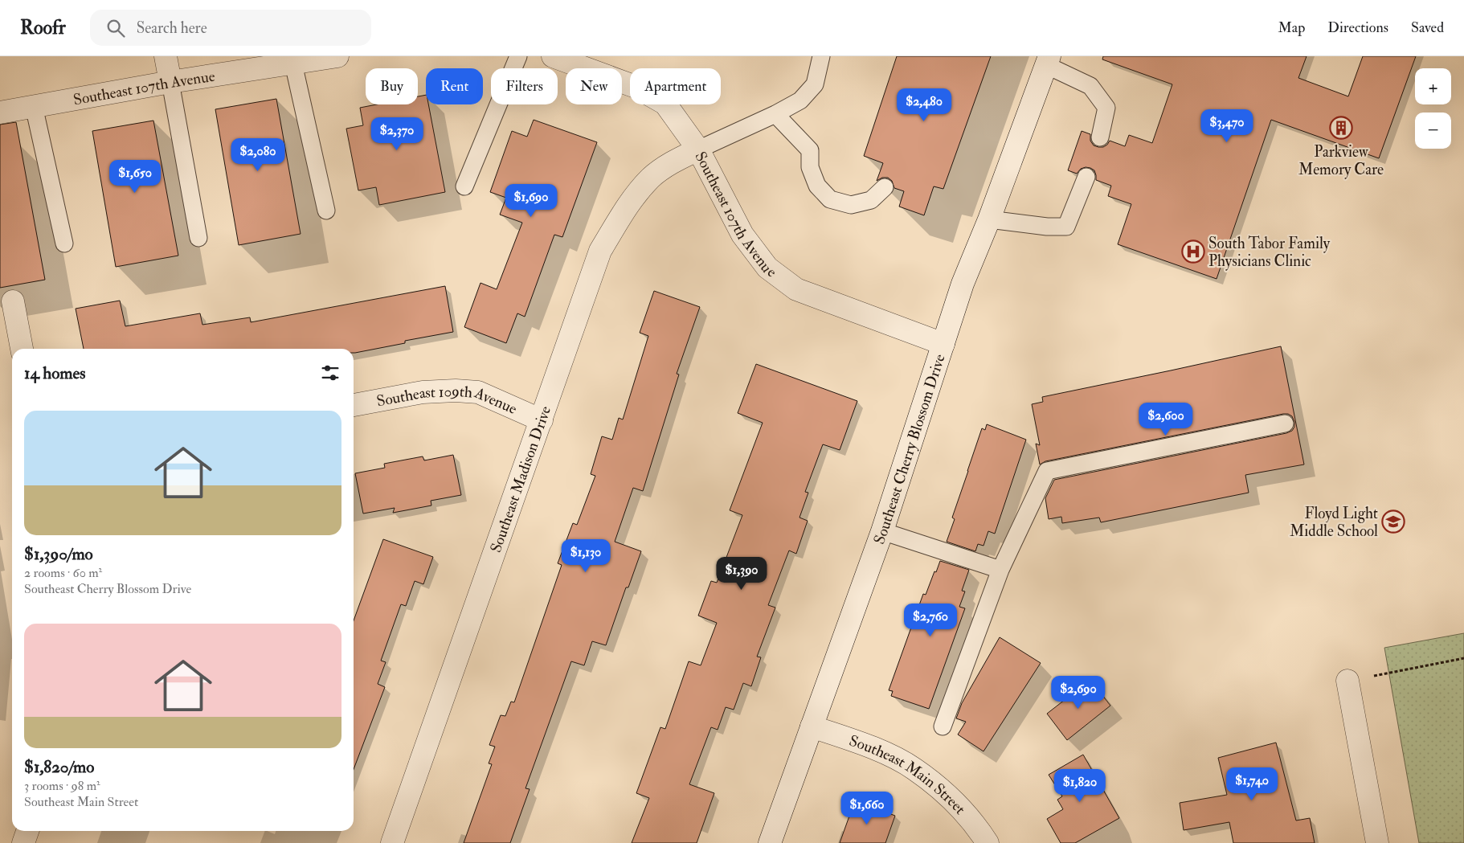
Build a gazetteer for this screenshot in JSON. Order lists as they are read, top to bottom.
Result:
{
  "streets": {
    "street": [
      "Southeast 107th Avenue",
      "Southeast 109th Avenue",
      "Southeast Cherry Blossom Drive",
      "Southeast Madison Drive",
      "Southeast Main Street"
    ]
  },
  "crossings": [
    ["Southeast 107th Avenue", "Southeast Cherry Blossom Drive"],
    ["Southeast 107th Avenue", "Southeast Madison Drive"],
    ["Southeast 109th Avenue", "Southeast Madison Drive"],
    ["Southeast Cherry Blossom Drive", "Southeast Main Street"]
  ],
  "places": {
    "building": ["Parkview Memory Care"],
    "hospital": ["South Tabor Family Physicians Clinic"],
    "school or university": ["Floyd Light Middle School"]
  },
  "page": {
    "header": "Roofr",
    "search": "Search here",
    "nav": ["Map", "Directions", "Saved"],
    "map_buttons": ["+", "−"],
    "chip": [
      "Buy",
      "Rent",
      "Filters",
      "New",
      "Apartment"
    ],
    "price": [
      "$2,480",
      "$3,470",
      "$2,370",
      "$2,080",
      "$1,650",
      "$1,690",
      "$2,600",
      "$1,130",
      "$1,390",
      "$2,760",
      "$2,690",
      "$1,740",
      "$1,820",
      "$1,660"
    ],
    "heading": "14 homes",
    "list": [
      {
        "name": "$1,390/mo",
        "note": "2 rooms · 60 m² · Southeast Cherry Blossom Drive"
      },
      {
        "name": "$1,820/mo",
        "note": "3 rooms · 98 m² · Southeast Main Street"
      }
    ]
  }
}
